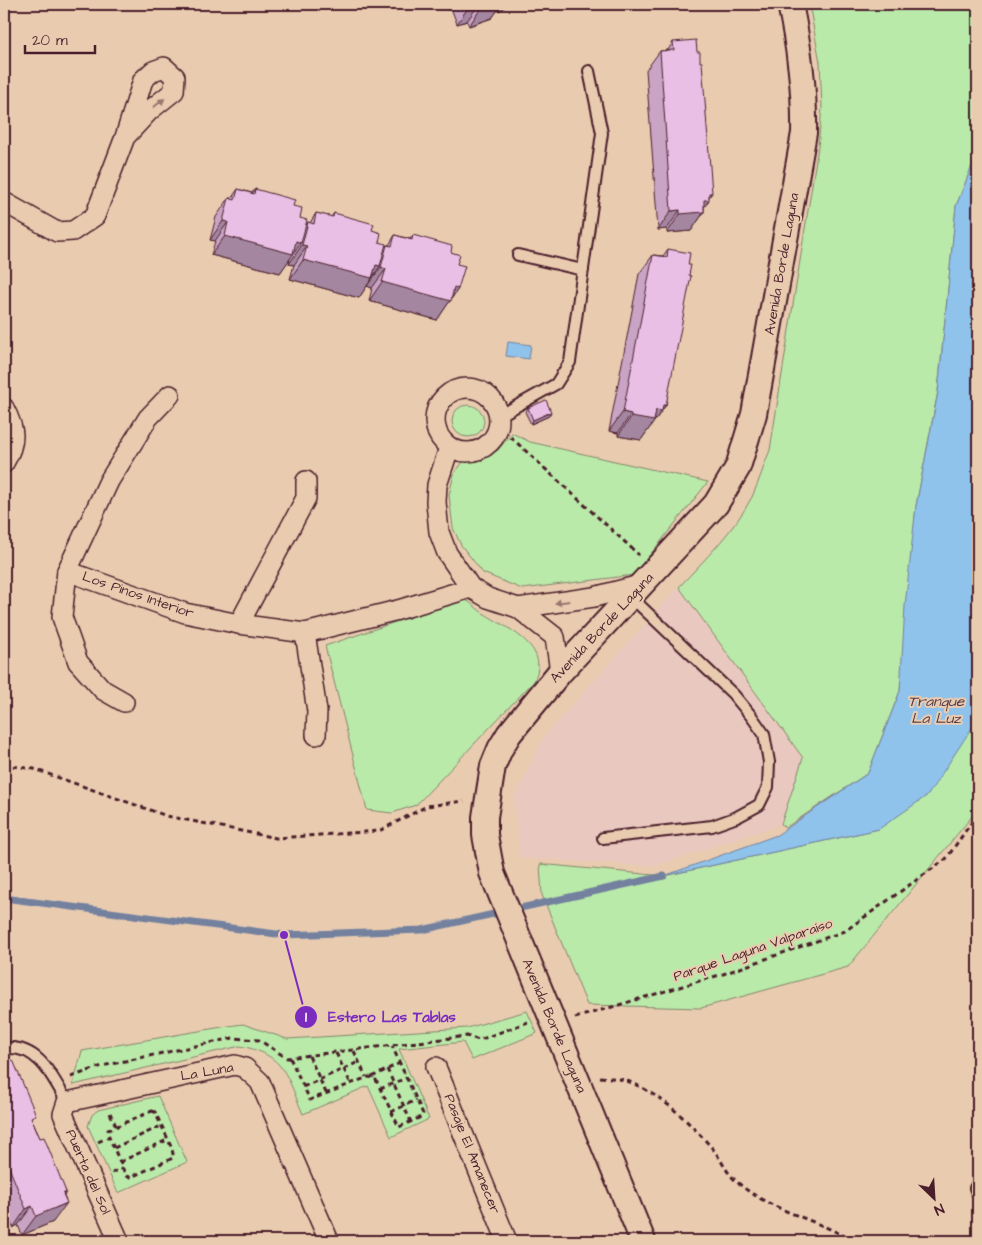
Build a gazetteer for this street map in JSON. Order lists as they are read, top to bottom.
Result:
{
  "streets": {
    "street": [
      "Avenida Borde Laguna",
      "Los Pinos Interior",
      "La Luna",
      "Pasaje El Amanecer",
      "Puerta del Sol"
    ],
    "path": ["Parque Laguna Valparaíso"]
  },
  "crossings": [
    ["Avenida Borde Laguna", "Parque Laguna Valparaíso"],
    ["La Luna", "Puerta del Sol"]
  ],
  "water": ["Tranque La Luz"],
  "places": ["Estero Las Tablas"],
  "scale_bar": "20 m",
  "north": "bottom right"
}
